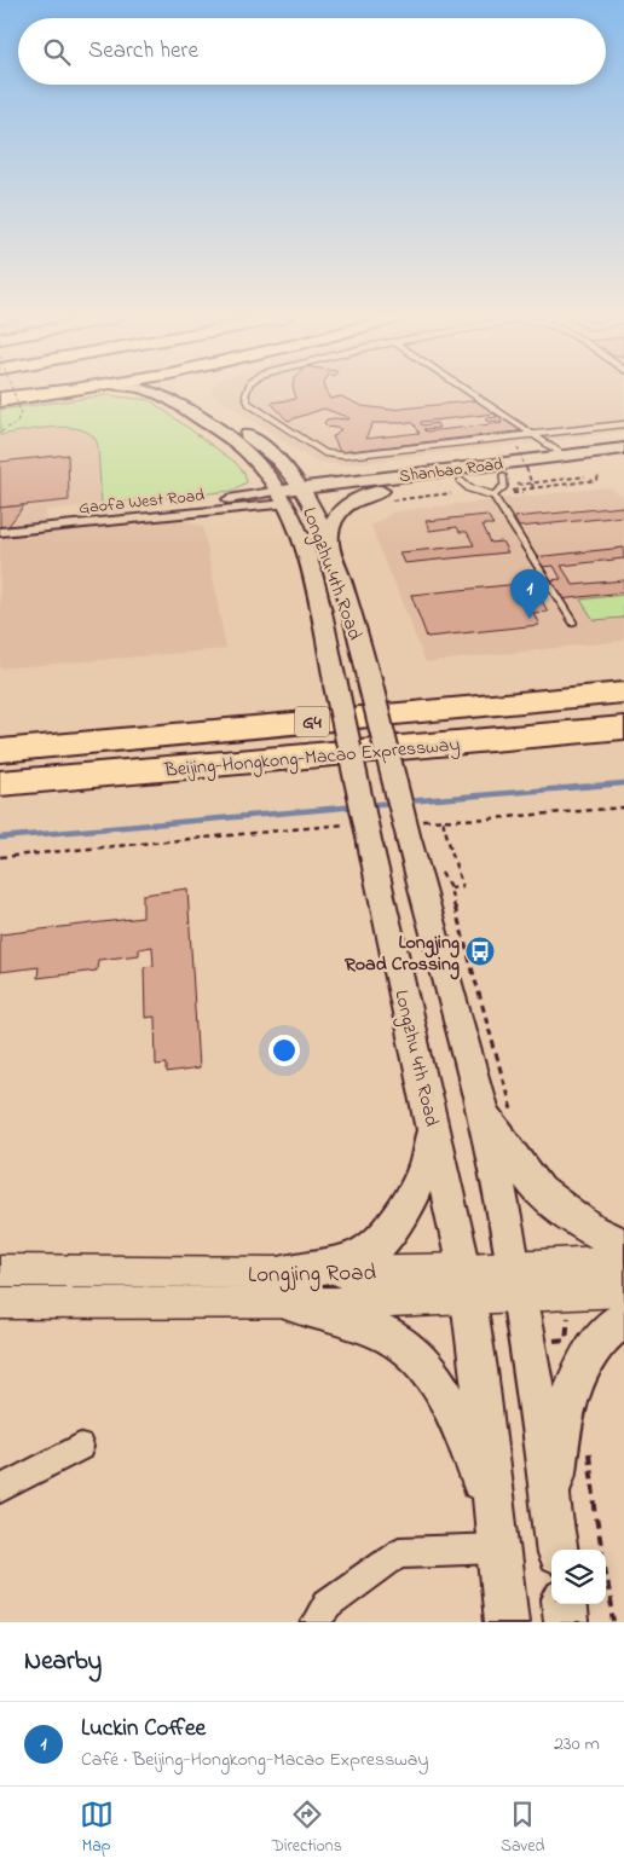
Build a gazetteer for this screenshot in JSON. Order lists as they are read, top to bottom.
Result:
{
  "streets": {
    "highway": ["G4", "Beijing-Hongkong-Macao Expressway"],
    "main road": ["Shanbao Road", "Longzhu 4th Road"],
    "street": ["Gaofa West Road", "Longjing Road"]
  },
  "crossings": [
    ["Shanbao Road", "Gaofa West Road"],
    ["Shanbao Road", "Longzhu 4th Road"],
    ["Gaofa West Road", "Longzhu 4th Road"],
    ["Longzhu 4th Road", "Longjing Road"]
  ],
  "places": {
    "bus stop": ["Longjing Road Crossing"]
  },
  "page": {
    "search": "Search here",
    "pins": "1",
    "heading": "Nearby",
    "list": [
      {
        "mark": "1",
        "name": "Luckin Coffee",
        "note": "Café · Beijing-Hongkong-Macao Expressway",
        "value": "230 m"
      }
    ],
    "nav": ["Map", "Directions", "Saved"]
  }
}
